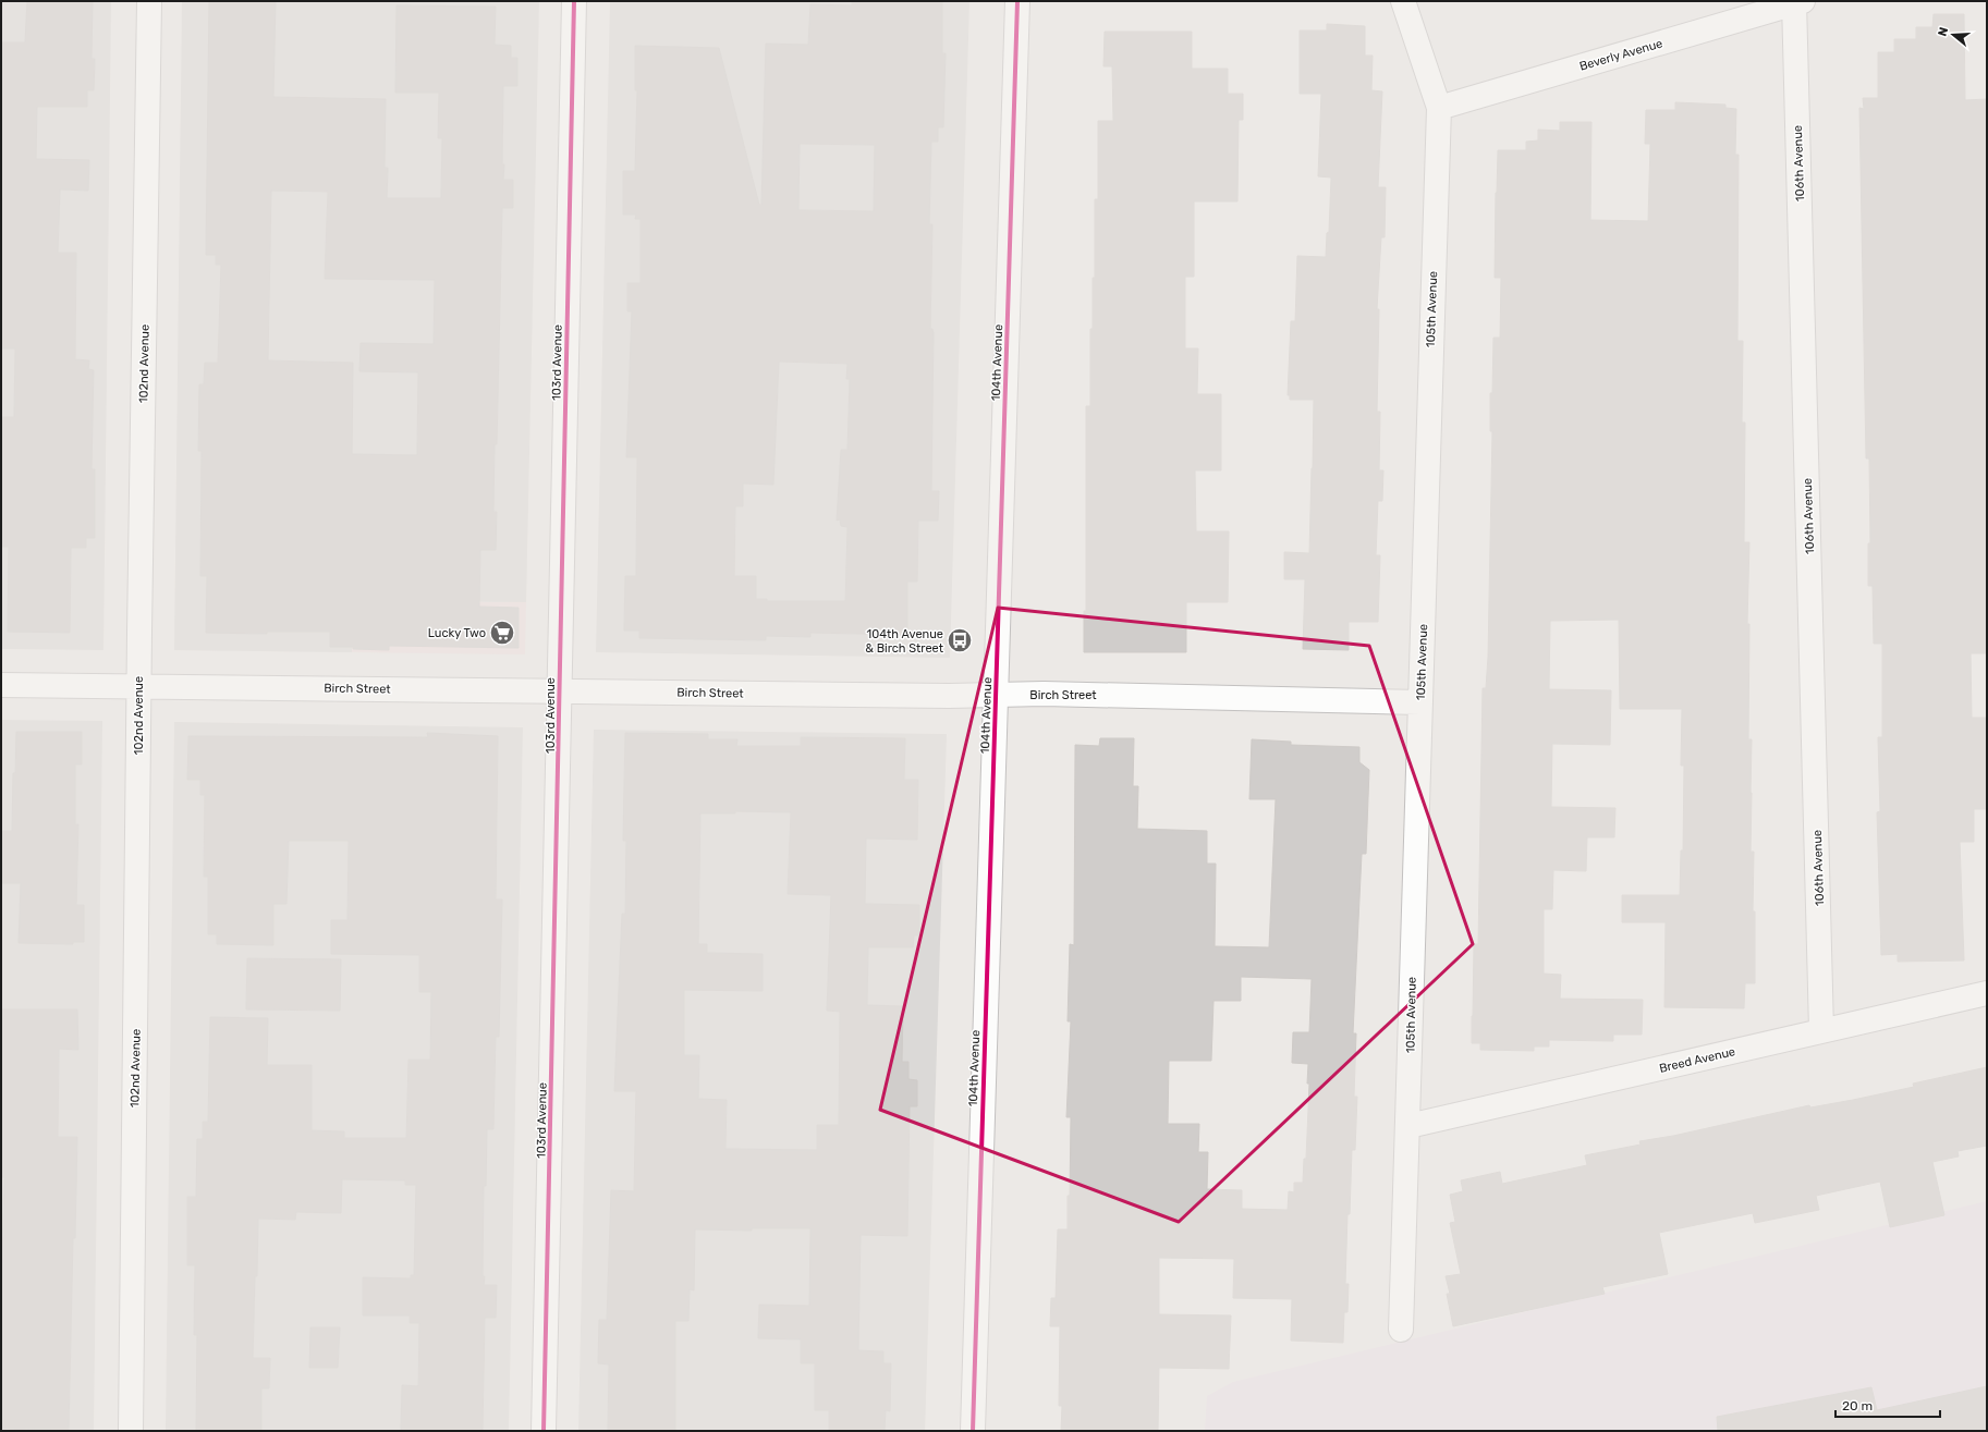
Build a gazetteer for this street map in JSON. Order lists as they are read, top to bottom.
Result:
{
  "streets": {
    "street": [
      "Beverly Avenue",
      "106th Avenue",
      "105th Avenue",
      "103rd Avenue",
      "104th Avenue",
      "102nd Avenue",
      "Birch Street",
      "Breed Avenue"
    ]
  },
  "crossings": [
    ["Beverly Avenue", "106th Avenue"],
    ["Beverly Avenue", "105th Avenue"],
    ["106th Avenue", "Breed Avenue"],
    ["105th Avenue", "Birch Street"],
    ["105th Avenue", "Breed Avenue"],
    ["103rd Avenue", "Birch Street"],
    ["104th Avenue", "Birch Street"],
    ["102nd Avenue", "Birch Street"]
  ],
  "places": {
    "supermarket": ["Lucky Two"],
    "bus stop": ["104th Avenue & Birch Street"]
  },
  "scale_bar": "20 m",
  "north": "left"
}
